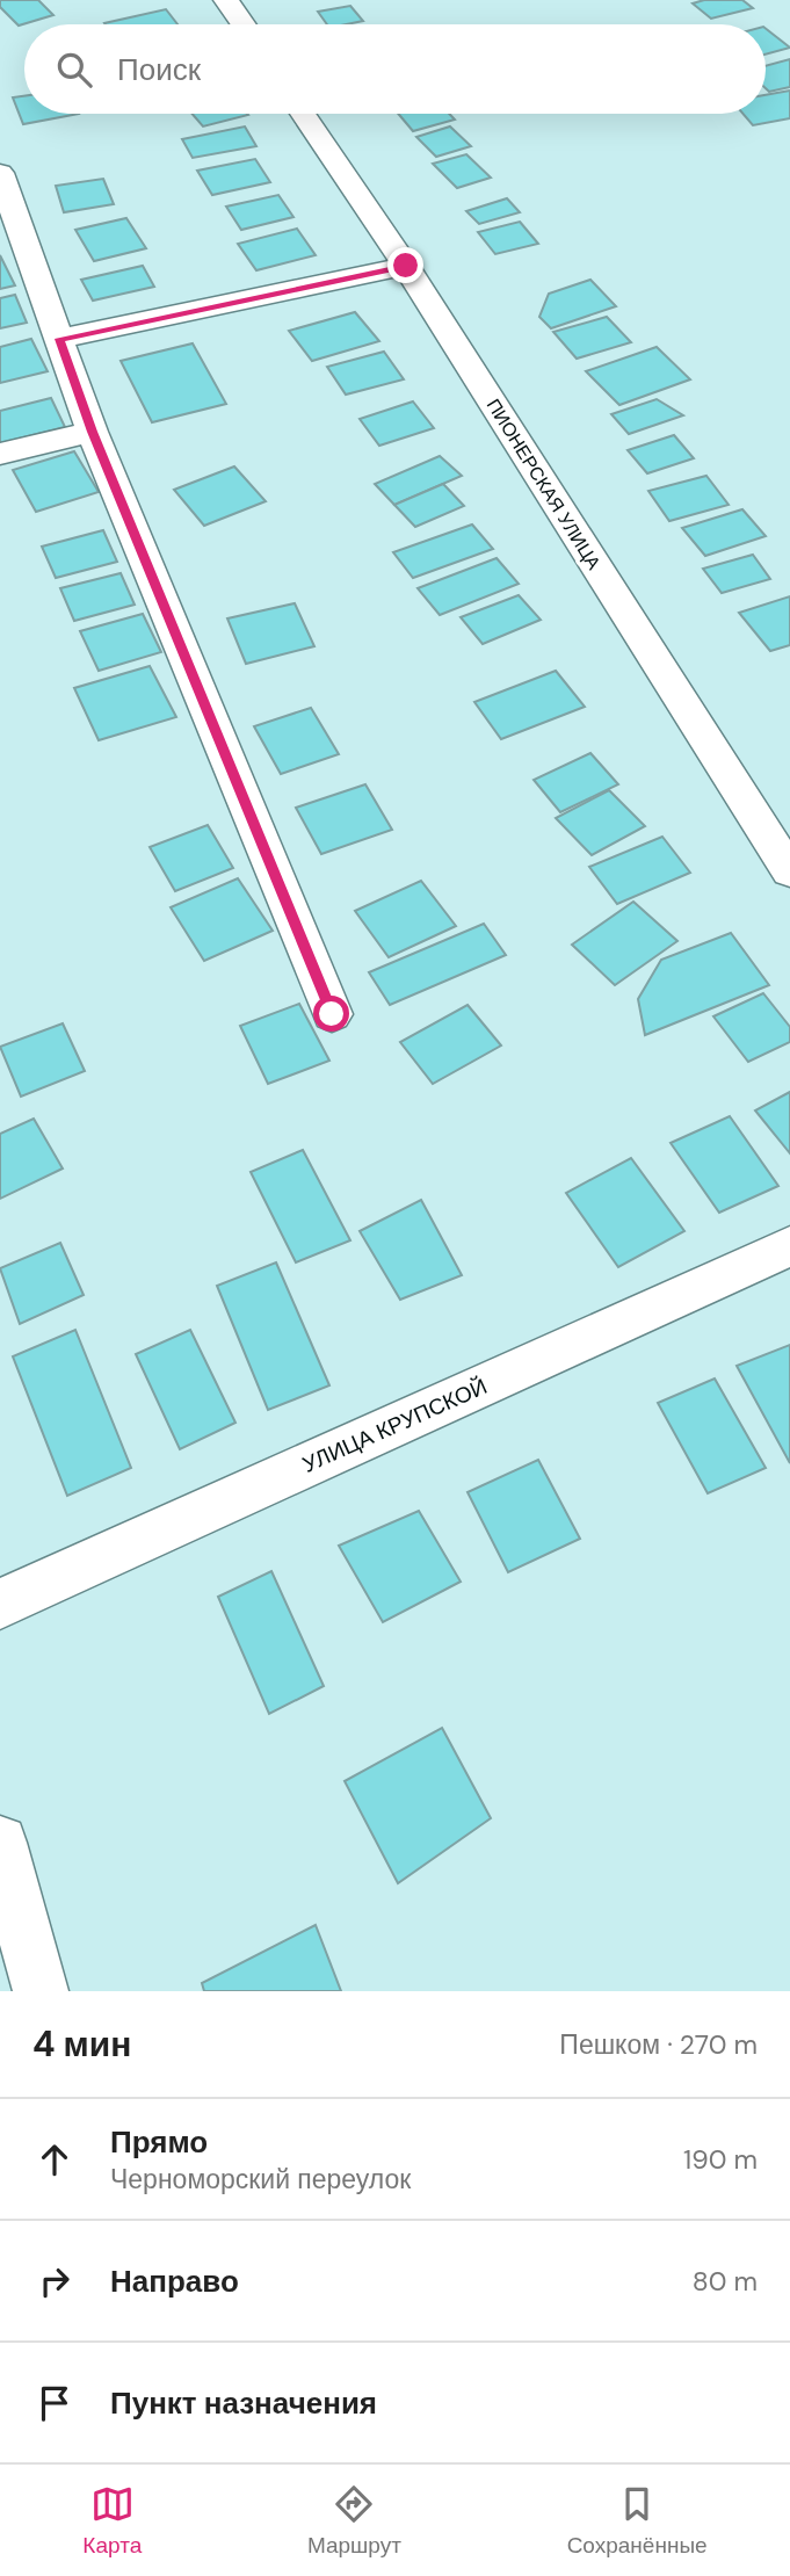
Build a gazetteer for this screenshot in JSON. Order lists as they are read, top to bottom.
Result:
{
  "streets": {
    "street": ["ПИОНЕРСКАЯ УЛИЦА", "УЛИЦА КРУПСКОЙ"]
  },
  "page": {
    "search": "Поиск",
    "heading": ["4 мин", "Пешком · 270 m"],
    "list": [
      ["Прямо", "Черноморский переулок", "190 m"],
      ["Направо", "80 m"],
      "Пункт назначения"
    ],
    "nav": ["Карта", "Маршрут", "Сохранённые"]
  }
}
